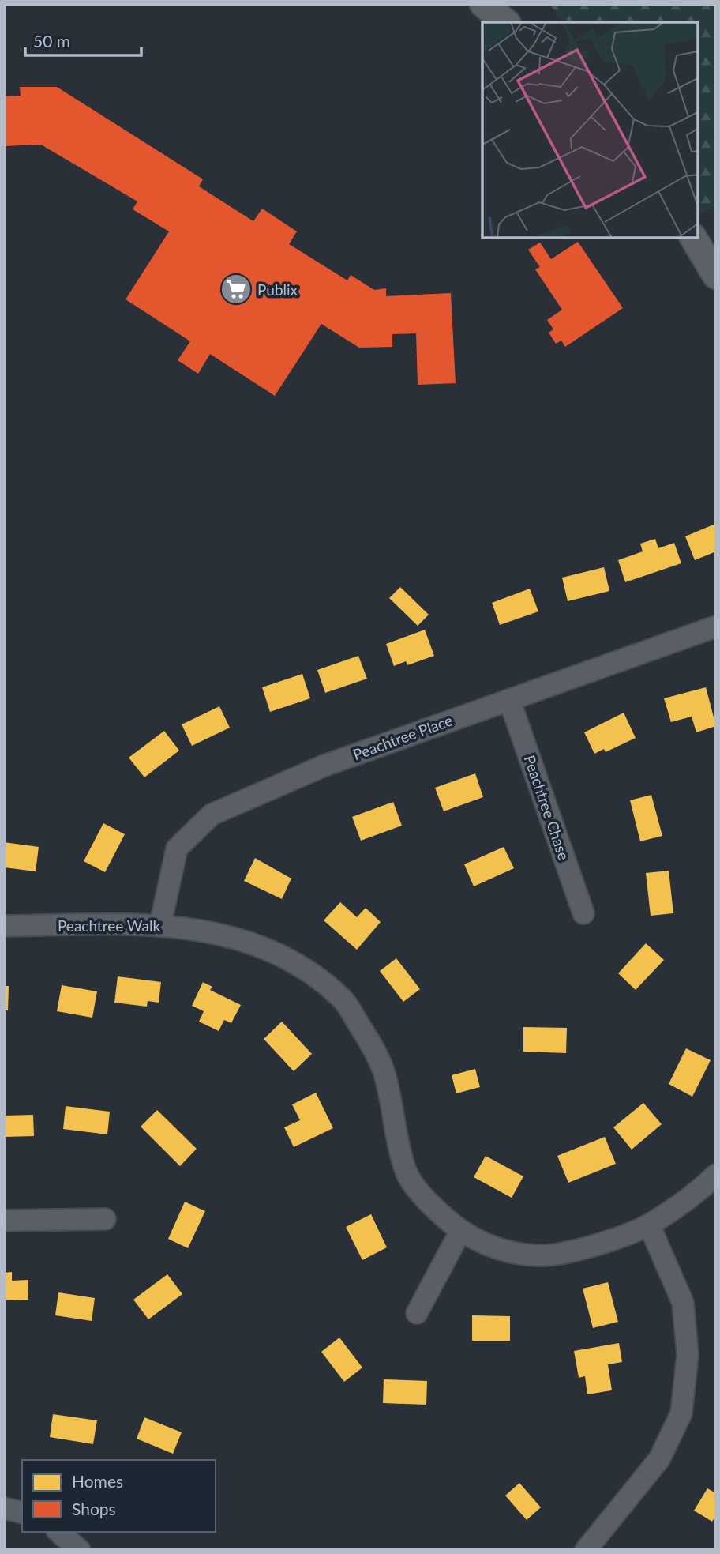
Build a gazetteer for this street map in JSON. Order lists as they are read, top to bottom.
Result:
{
  "streets": {
    "street": ["Peachtree Place", "Peachtree Chase", "Peachtree Walk"]
  },
  "crossings": [
    ["Peachtree Place", "Peachtree Chase"],
    ["Peachtree Place", "Peachtree Walk"]
  ],
  "places": {
    "supermarket": ["Publix"]
  },
  "legend": ["Homes", "Shops"],
  "scale_bar": "50 m"
}
